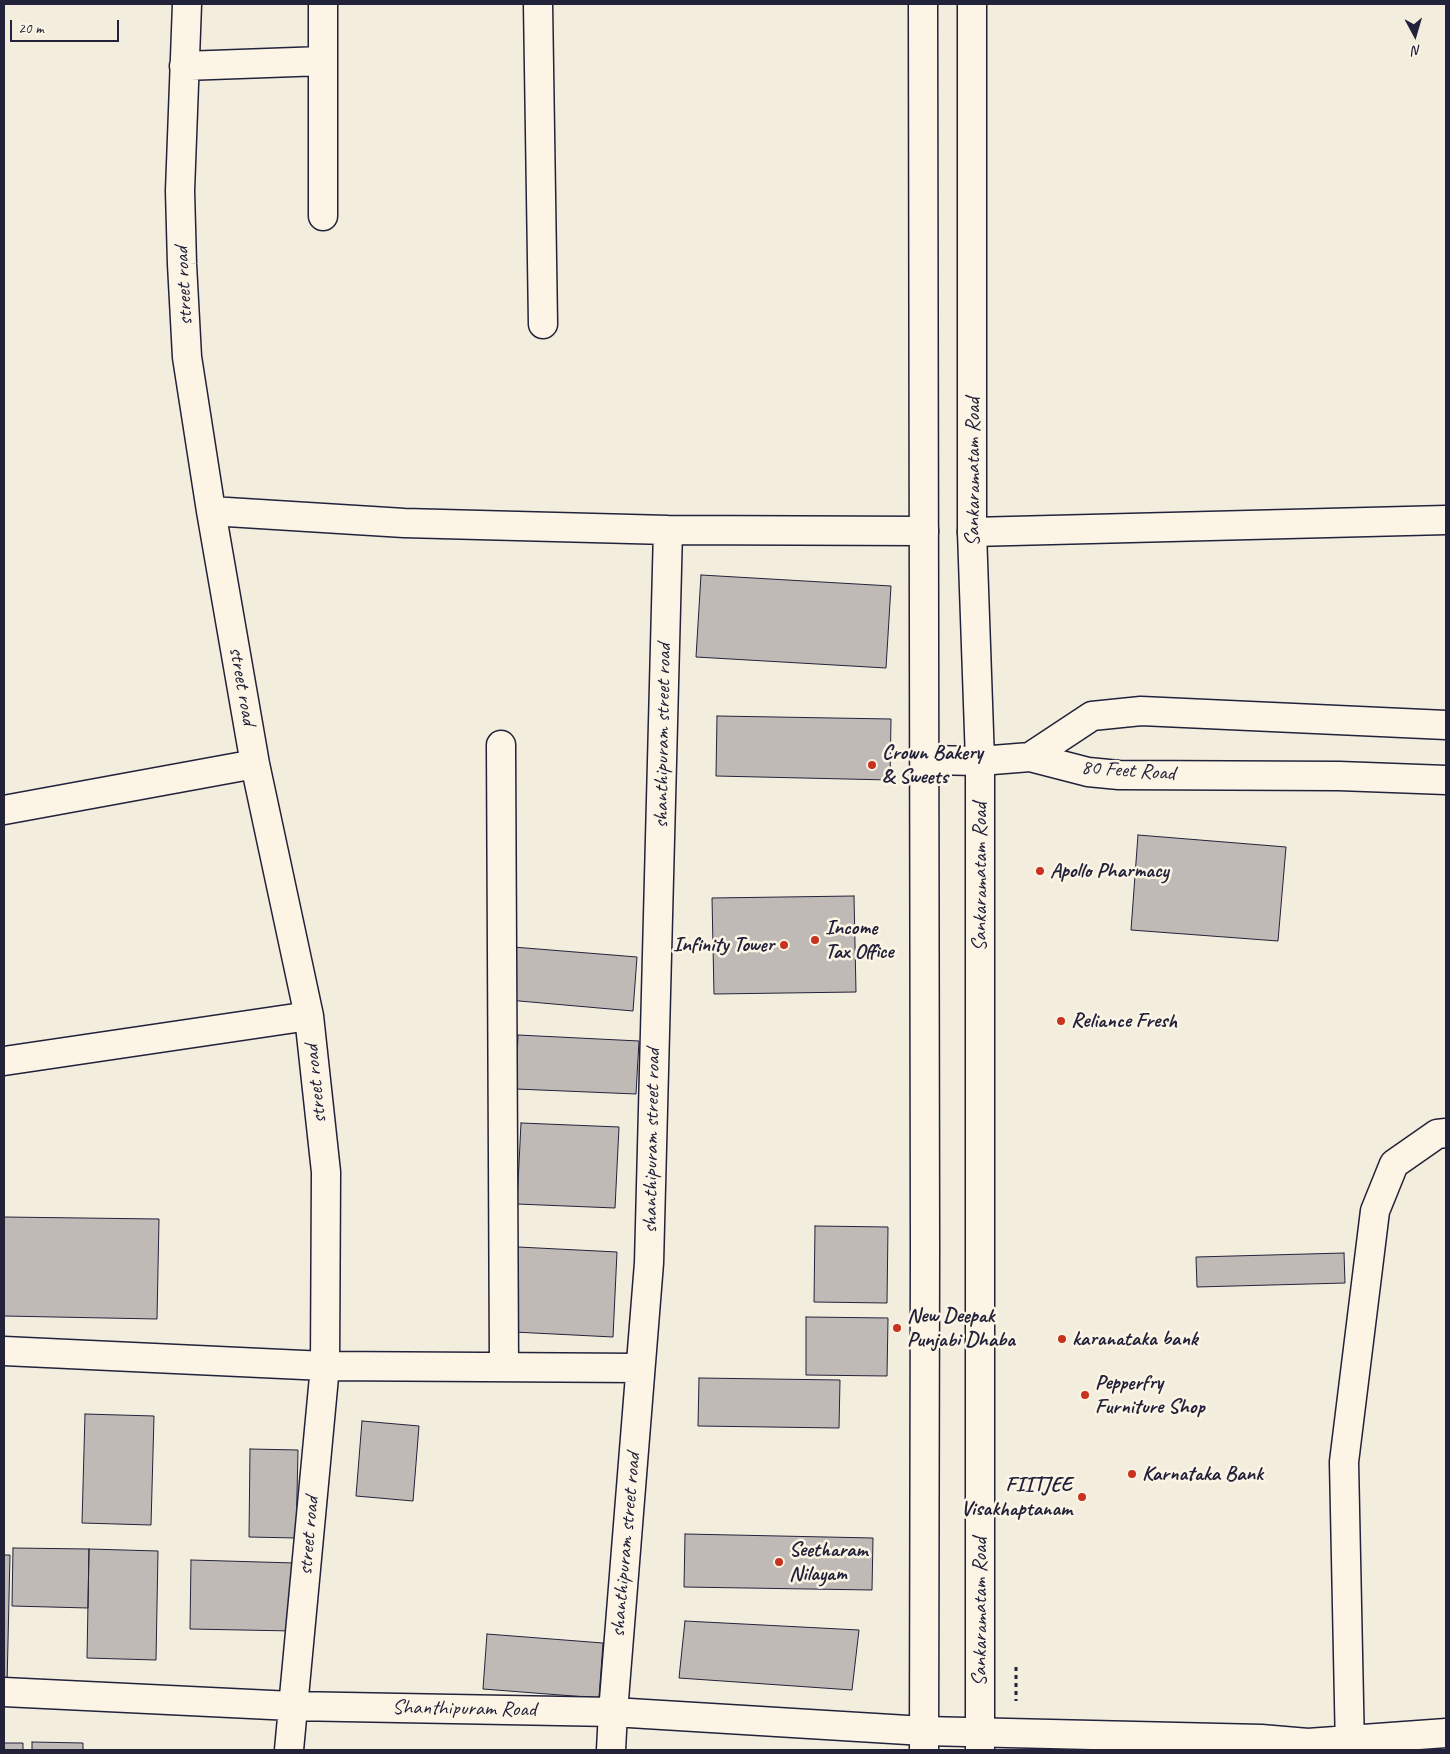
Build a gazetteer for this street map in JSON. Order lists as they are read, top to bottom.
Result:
{
  "streets": {
    "street": [
      "street road",
      "Sankaramatam Road",
      "shanthipuram street road",
      "80 Feet Road",
      "Shanthipuram Road"
    ]
  },
  "crossings": [
    ["street road", "Shanthipuram Road"],
    ["Sankaramatam Road", "Shanthipuram Road"],
    ["shanthipuram street road", "Shanthipuram Road"]
  ],
  "places": [
    "Crown Bakery & Sweets",
    "Apollo Pharmacy",
    "Income Tax Office",
    "Infinity Tower",
    "Reliance Fresh",
    "New Deepak Punjabi Dhaba",
    "karanataka bank",
    "Pepperfry Furniture Shop",
    "Karnataka Bank",
    "FIITJEE Visakhaptanam",
    "Seetharam Nilayam"
  ],
  "scale_bar": "20 m",
  "north": "bottom"
}
